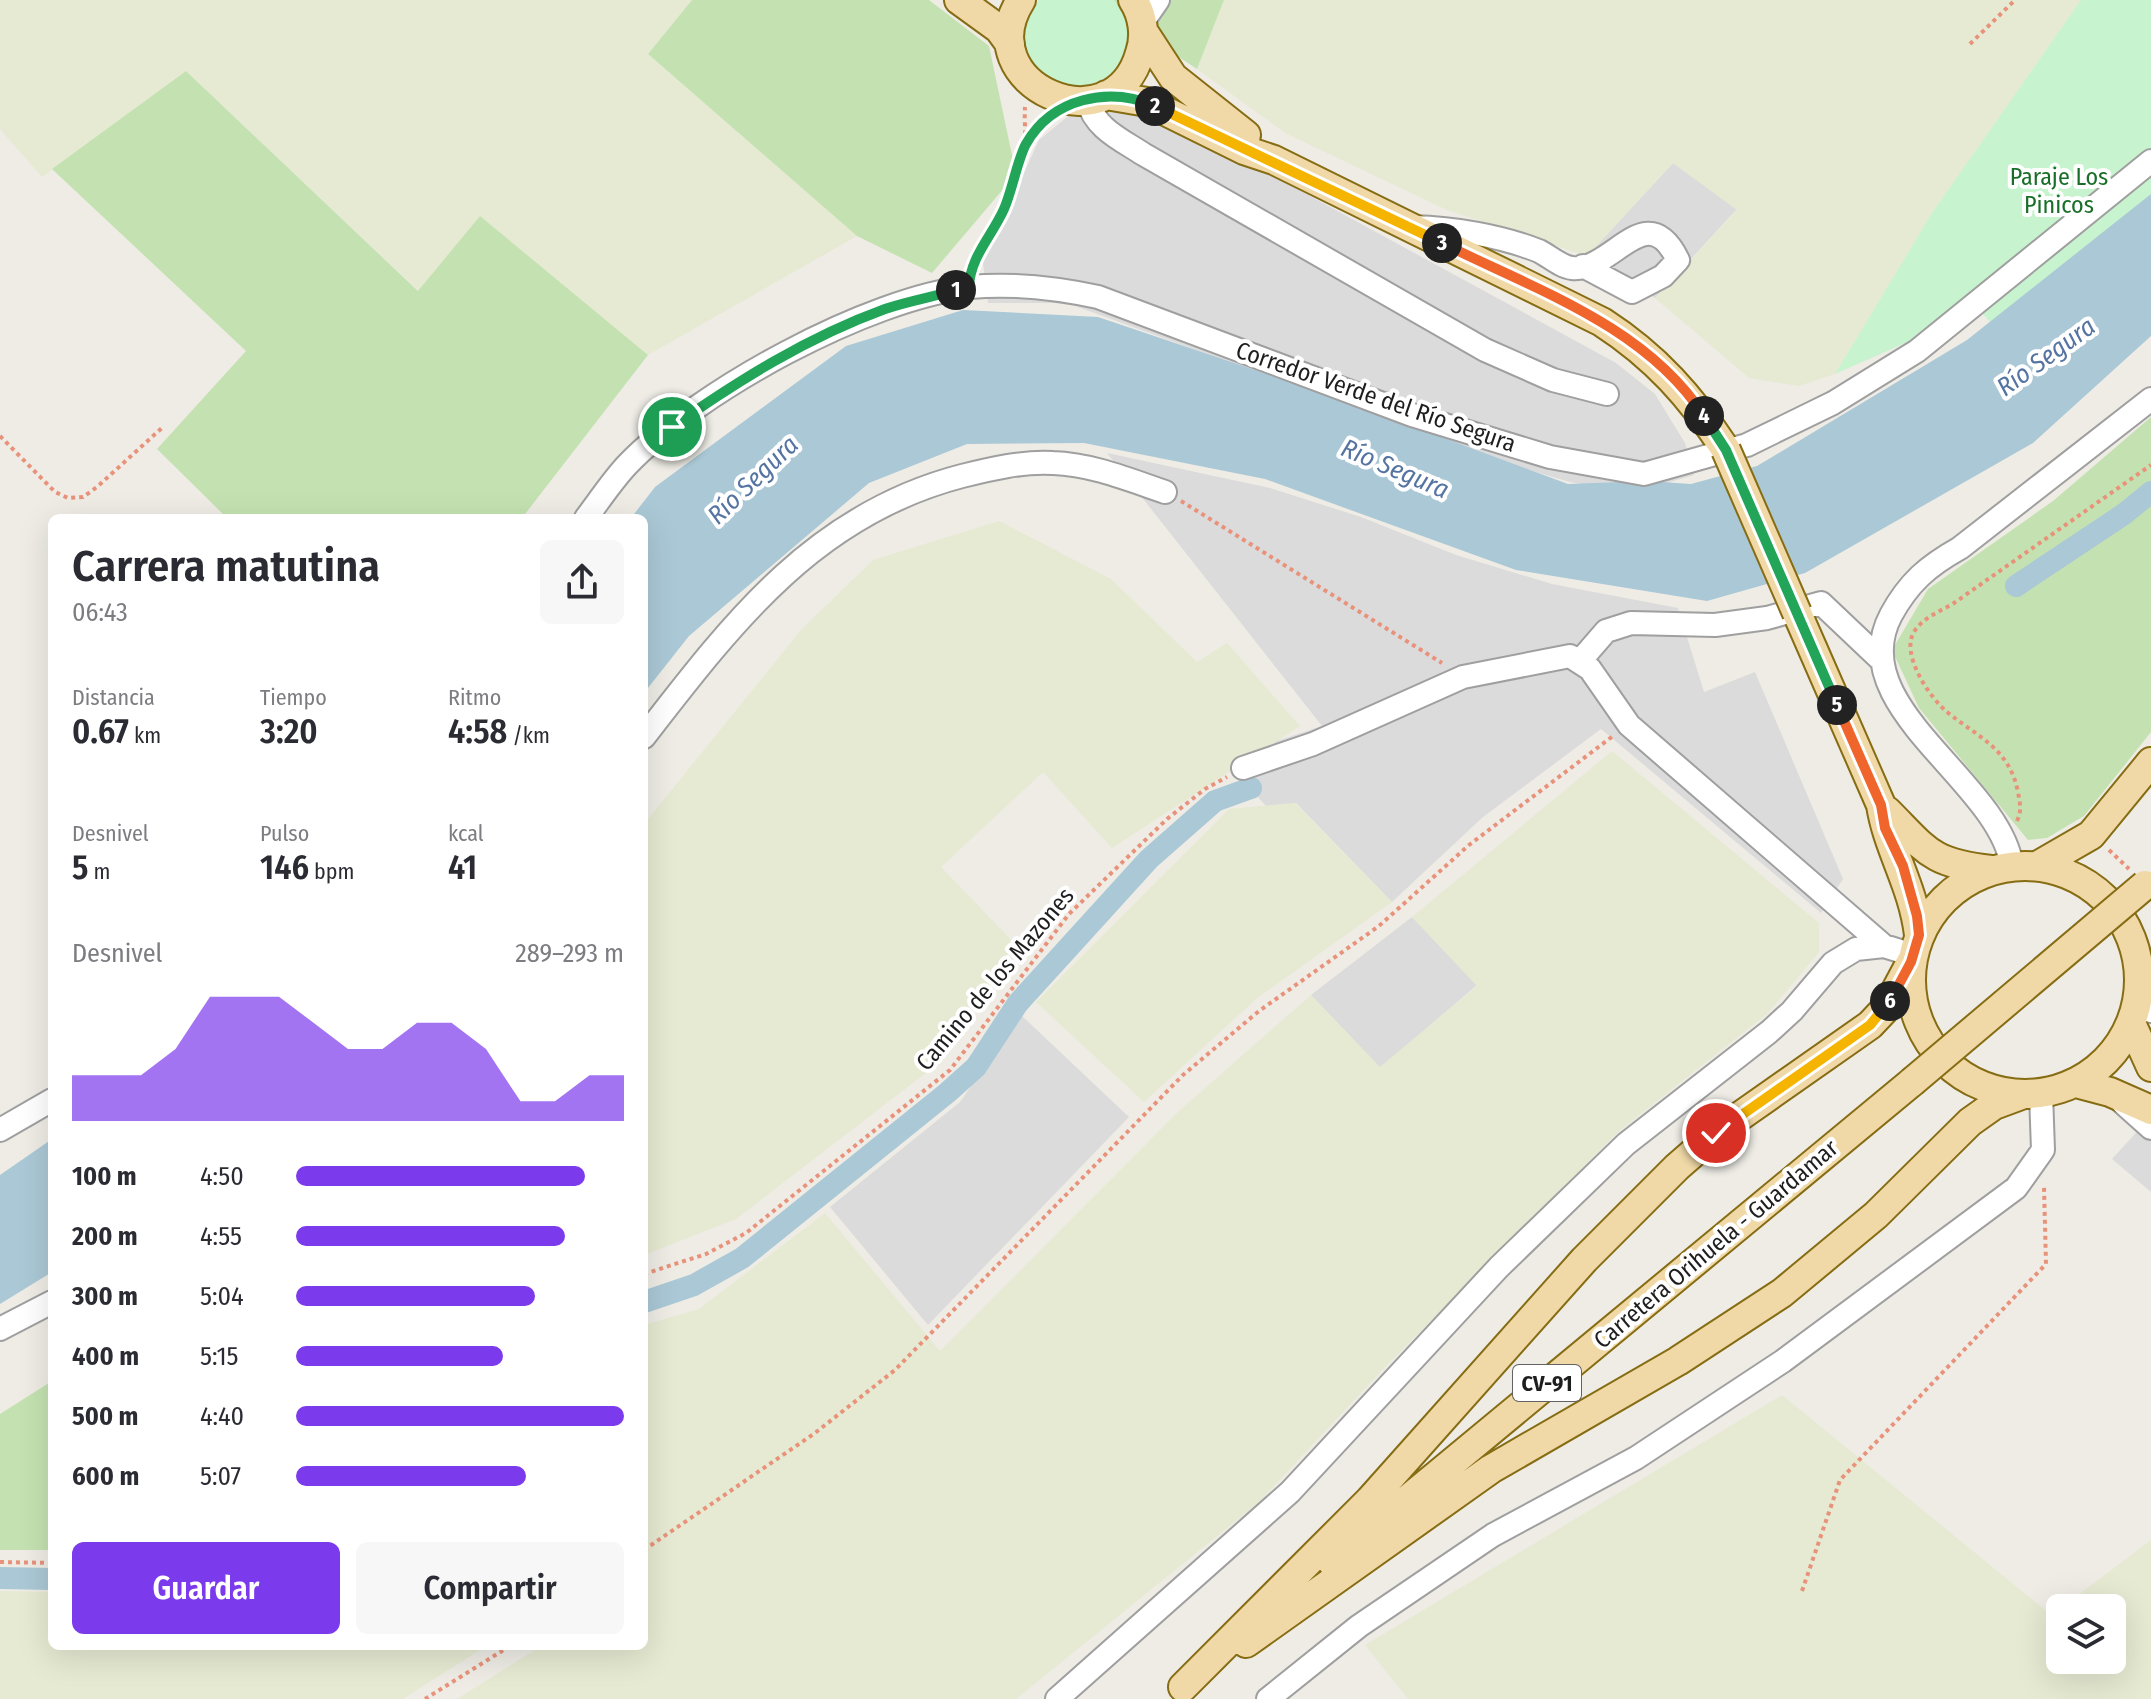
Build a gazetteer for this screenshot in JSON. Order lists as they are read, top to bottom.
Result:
{
  "streets": {
    "main road": ["Carretera Orihuela - Guardamar", "CV-91"],
    "street": ["Corredor Verde del Río Segura"],
    "path": ["Camino de los Mazones"]
  },
  "water": ["Río Segura"],
  "parks": ["Paraje Los Pinicos"],
  "page": {
    "pins": [
      "2",
      "3",
      "1",
      "4",
      "5",
      "6"
    ],
    "heading": ["Carrera matutina", "06:43"],
    "stats": [
      ["Distancia", "0.67 km"],
      ["Tiempo", "3:20"],
      ["Ritmo", "4:58 /km"],
      ["Desnivel", "5 m"],
      ["Pulso", "146 bpm"],
      ["kcal", "41"]
    ],
    "chart": ["Desnivel", "289–293 m"],
    "list": [
      {
        "name": "100 m",
        "note": "4:50"
      },
      {
        "name": "200 m",
        "note": "4:55"
      },
      {
        "name": "300 m",
        "note": "5:04"
      },
      {
        "name": "400 m",
        "note": "5:15"
      },
      {
        "name": "500 m",
        "note": "4:40"
      },
      {
        "name": "600 m",
        "note": "5:07"
      }
    ],
    "buttons": ["Guardar", "Compartir"]
  }
}
